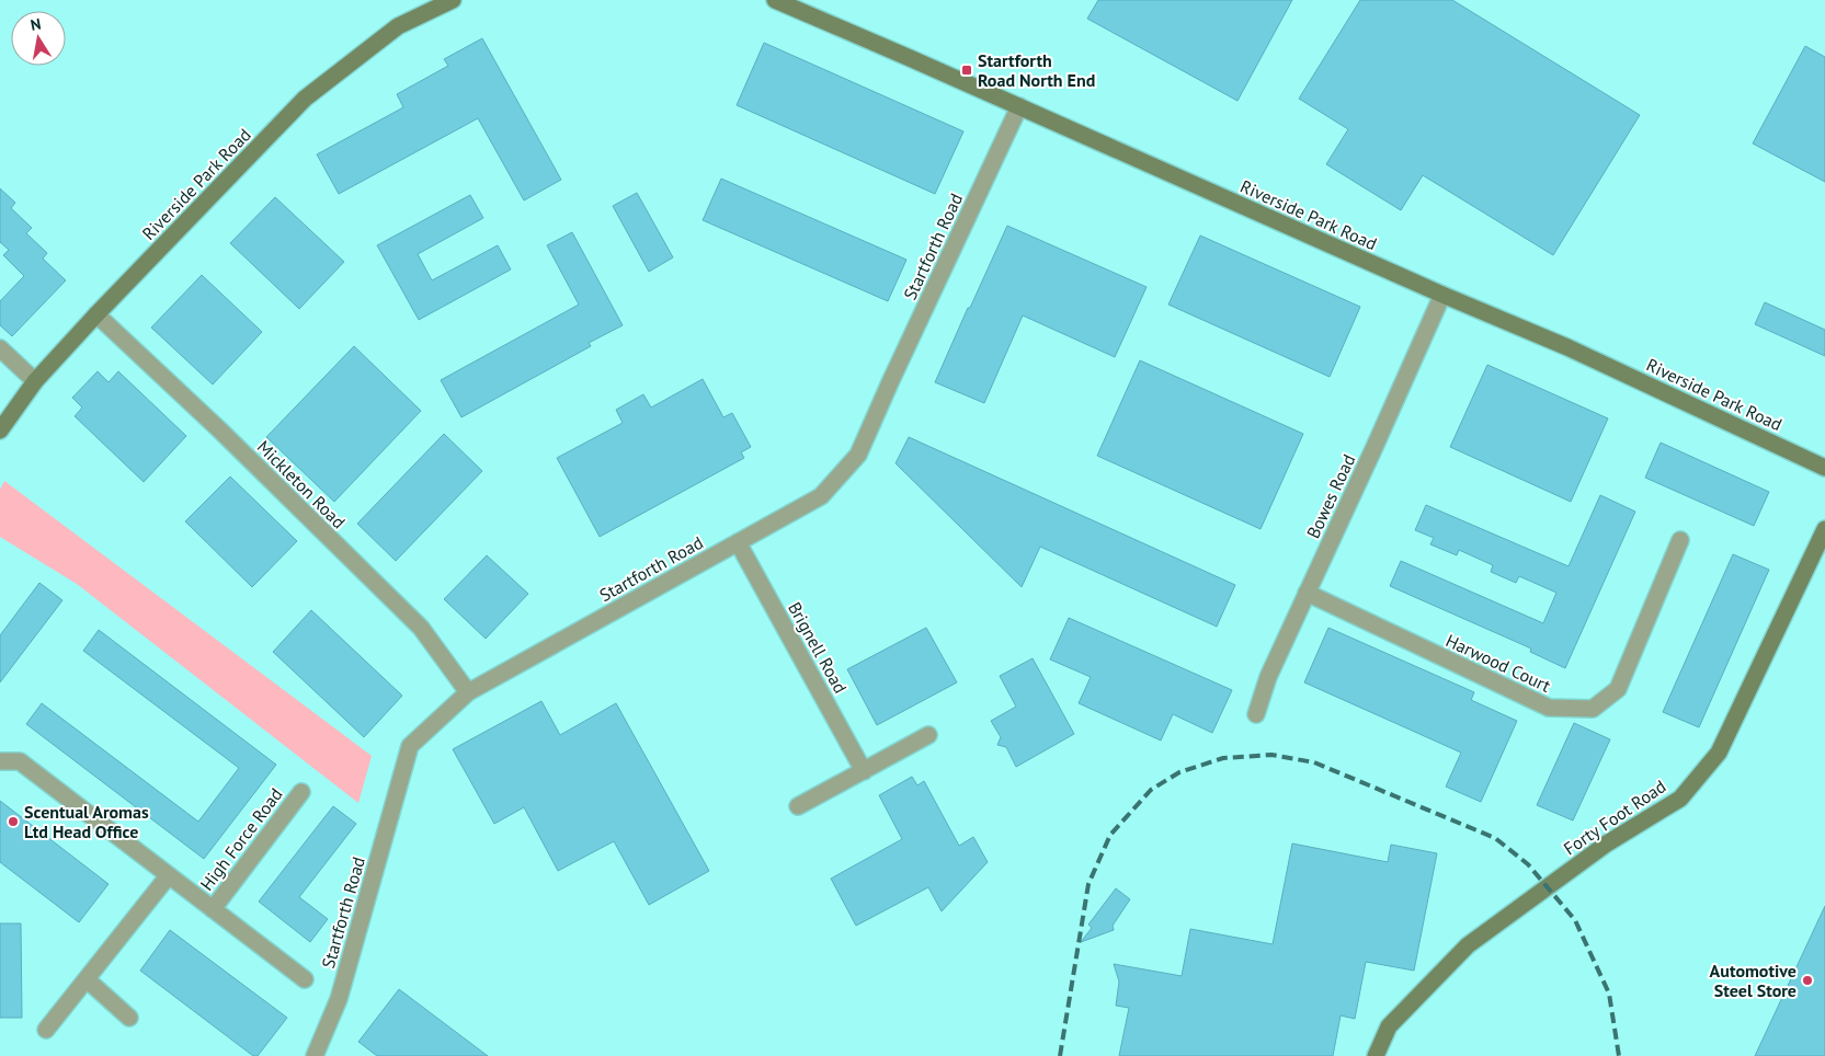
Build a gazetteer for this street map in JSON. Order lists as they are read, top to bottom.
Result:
{
  "streets": {
    "street": [
      "Riverside Park Road",
      "Startforth Road",
      "Mickleton Road",
      "Bowes Road",
      "Brignell Road",
      "Harwood Court",
      "Forty Foot Road",
      "High Force Road"
    ]
  },
  "crossings": [
    ["Riverside Park Road", "Startforth Road"],
    ["Riverside Park Road", "Mickleton Road"],
    ["Riverside Park Road", "Bowes Road"],
    ["Startforth Road", "Mickleton Road"],
    ["Startforth Road", "Brignell Road"],
    ["Bowes Road", "Harwood Court"]
  ],
  "places": {
    "transit": ["Startforth Road North End"],
    "other": ["Scentual Aromas Ltd Head Office", "Automotive Steel Store"]
  },
  "north": "top"
}
